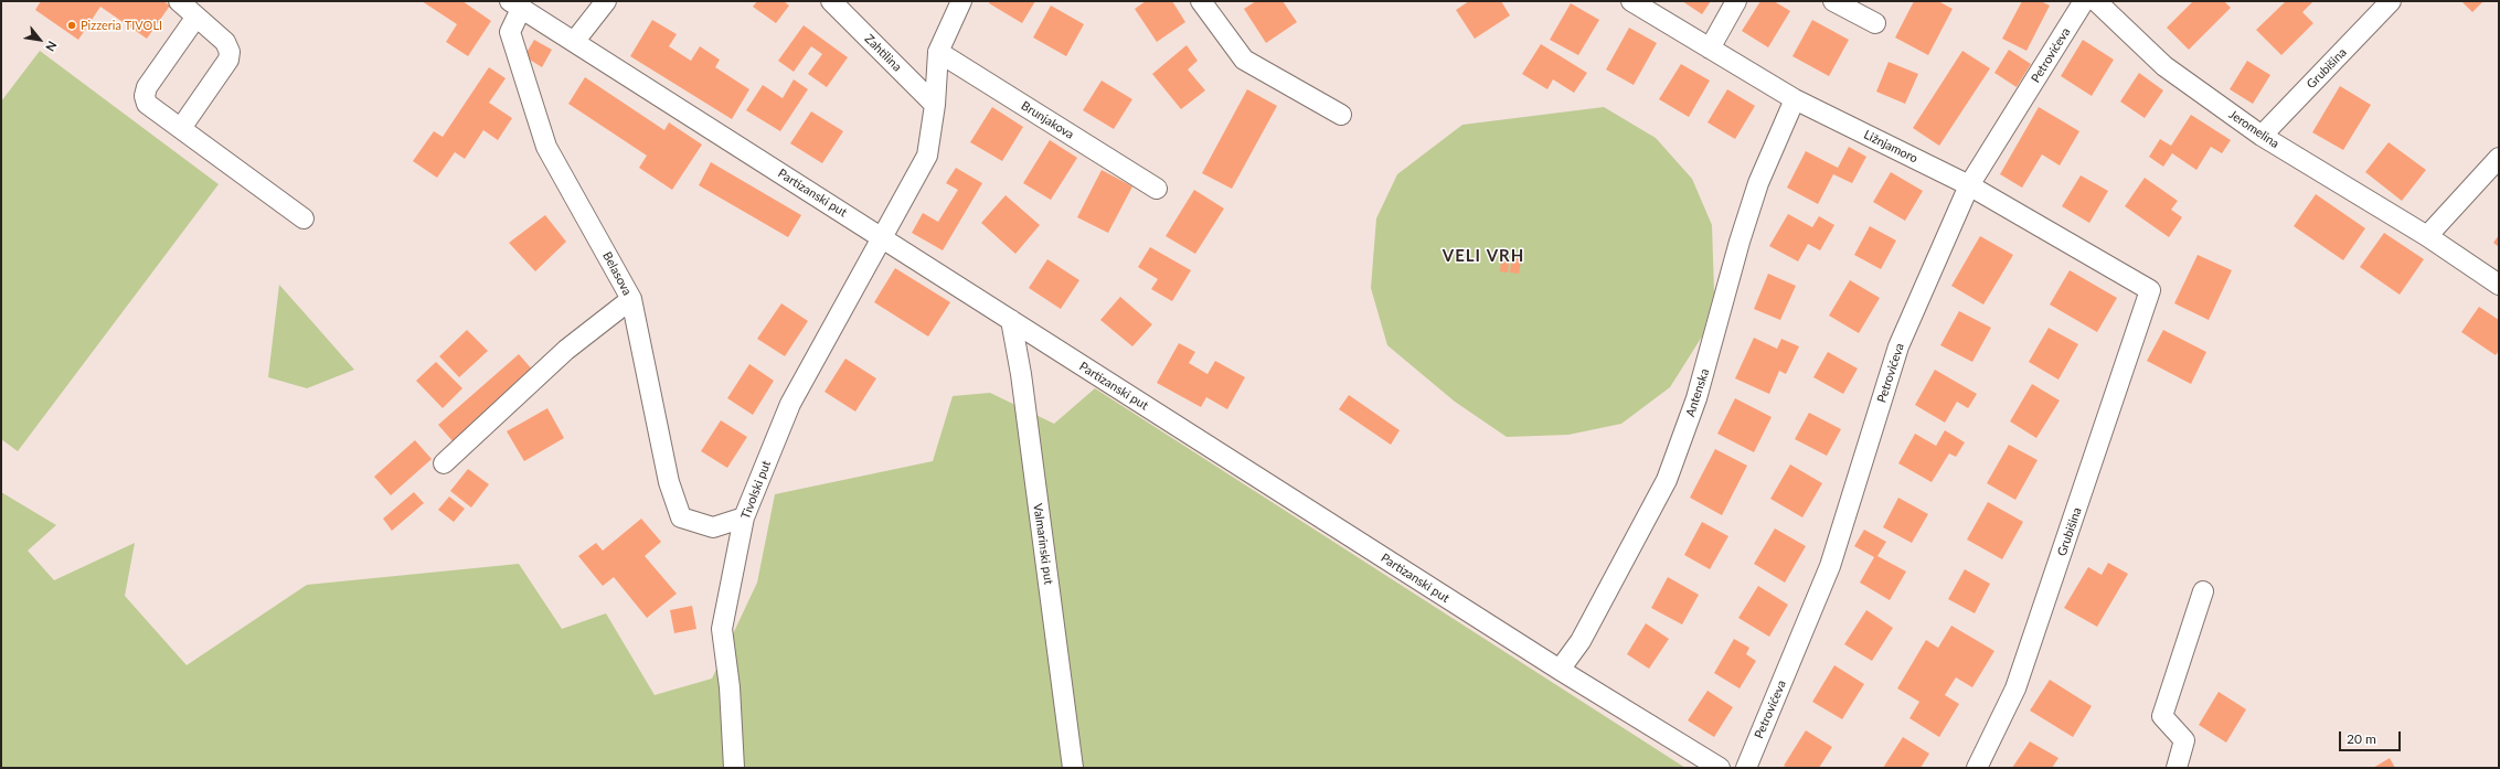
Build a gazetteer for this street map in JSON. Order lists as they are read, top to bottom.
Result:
{
  "streets": {
    "street": [
      "Zahtilina",
      "Petrovićeva",
      "Grubišina",
      "Brunjakova",
      "Jeromelina",
      "Ližnjamoro",
      "Partizanski put",
      "Belasova",
      "Antenska",
      "Tivolski put",
      "Valmarinski put"
    ]
  },
  "crossings": [
    ["Petrovićeva", "Ližnjamoro"],
    ["Grubišina", "Jeromelina"],
    ["Grubišina", "Ližnjamoro"],
    ["Ližnjamoro", "Antenska"],
    ["Partizanski put", "Belasova"],
    ["Partizanski put", "Antenska"],
    ["Partizanski put", "Tivolski put"],
    ["Partizanski put", "Valmarinski put"],
    ["Belasova", "Tivolski put"]
  ],
  "districts": ["VELI VRH"],
  "places": ["Pizzeria TIVOLI"],
  "scale_bar": "20 m",
  "north": "bottom right"
}
